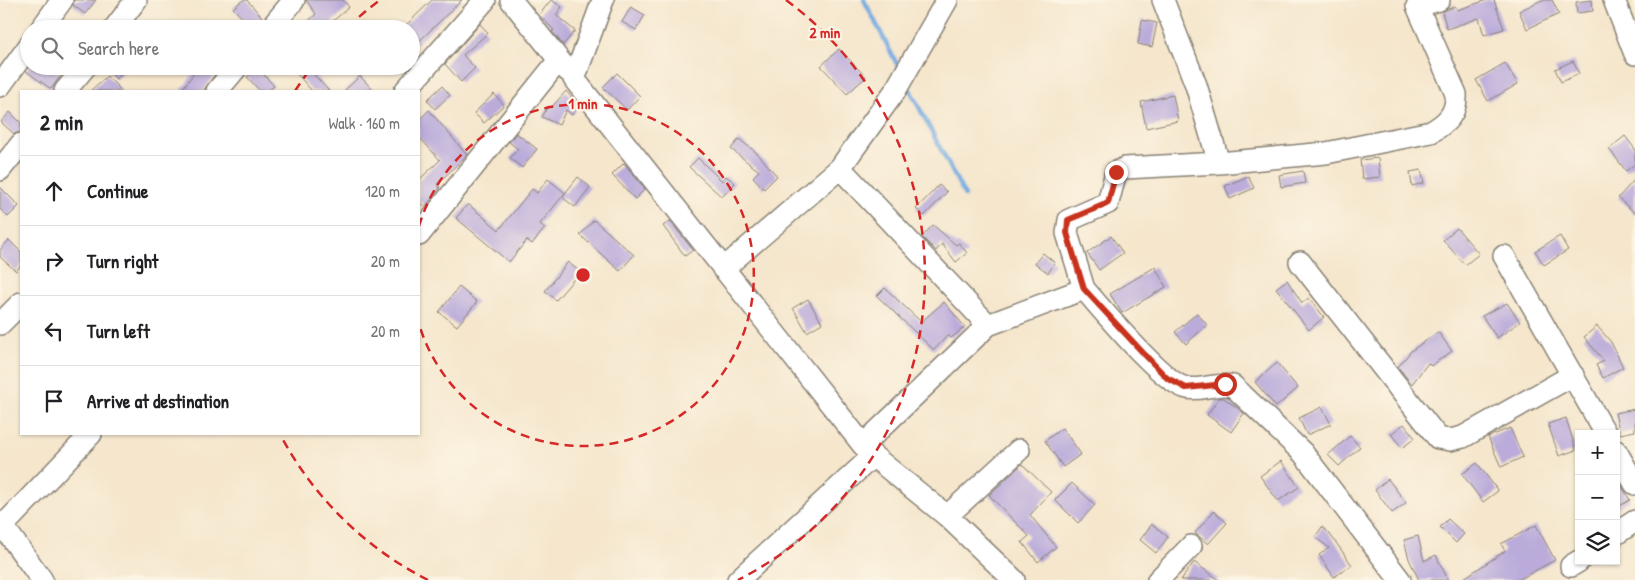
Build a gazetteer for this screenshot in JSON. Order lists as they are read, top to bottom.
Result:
{
  "page": {
    "search": "Search here",
    "heading": ["2 min", "Walk · 160 m"],
    "list": [
      ["Continue", "120 m"],
      ["Turn right", "20 m"],
      ["Turn left", "20 m"],
      "Arrive at destination"
    ],
    "map_buttons": ["+", "−"]
  },
  "rings": ["2 min", "1 min"]
}
